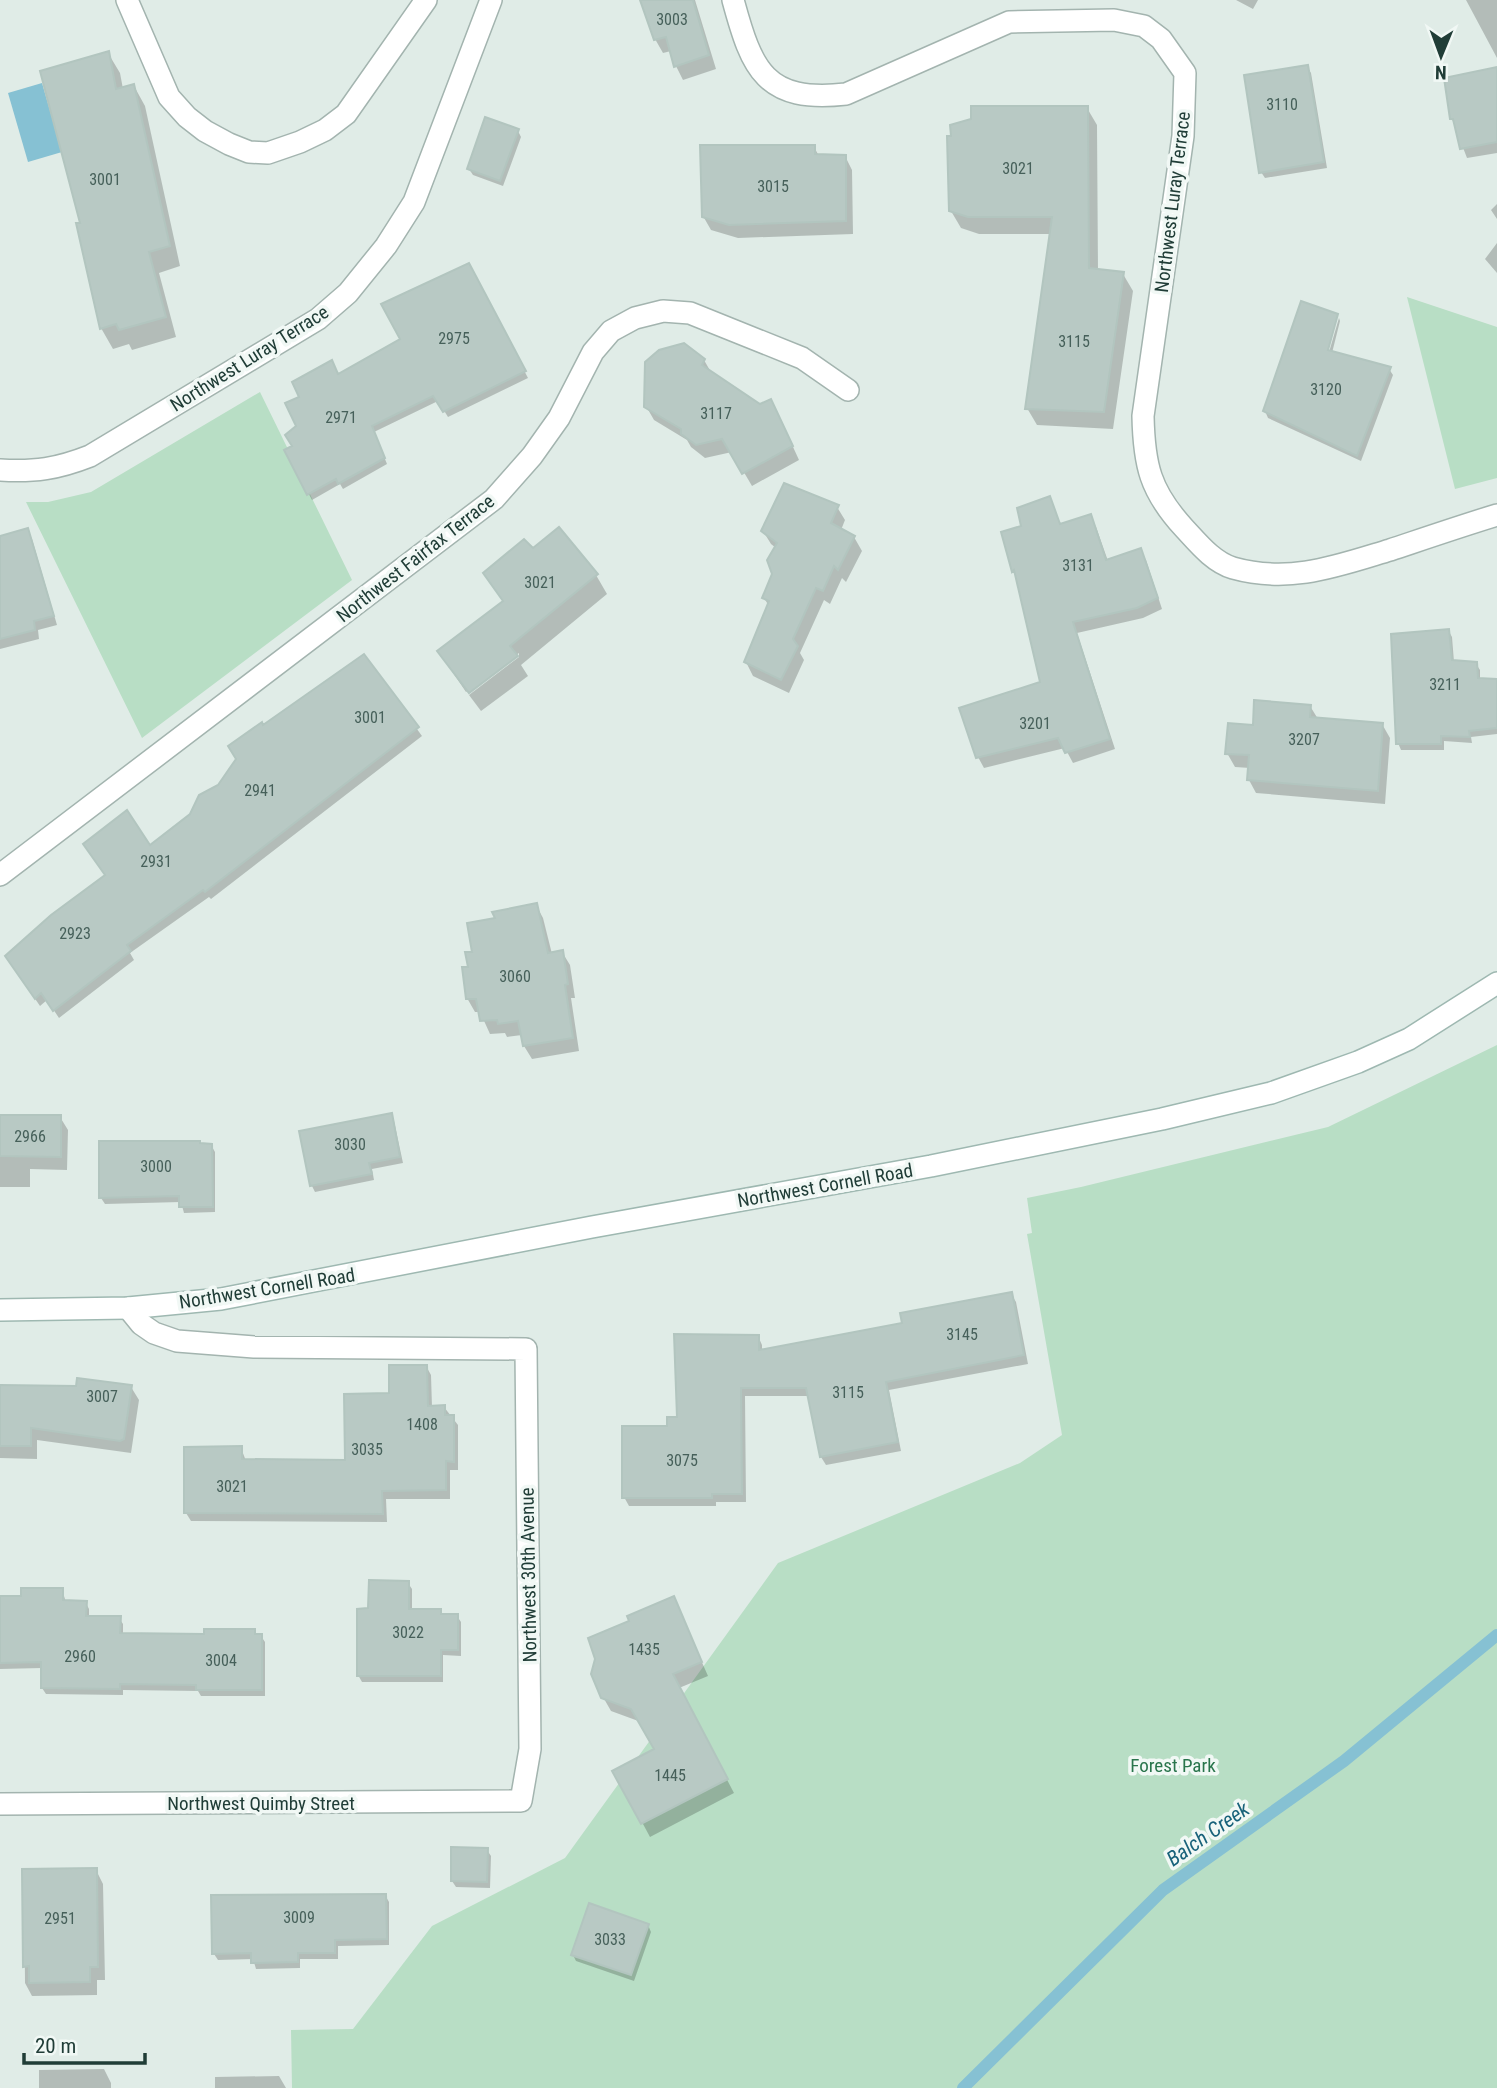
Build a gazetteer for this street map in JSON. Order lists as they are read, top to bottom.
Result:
{
  "streets": {
    "street": [
      "Northwest Luray Terrace",
      "Northwest Fairfax Terrace",
      "Northwest Cornell Road",
      "Northwest 30th Avenue",
      "Northwest Quimby Street"
    ]
  },
  "crossings": [
    ["Northwest Cornell Road", "Northwest 30th Avenue"],
    ["Northwest 30th Avenue", "Northwest Quimby Street"]
  ],
  "water": ["Balch Creek"],
  "parks": ["Forest Park"],
  "house_numbers": [
    "3003",
    "3110",
    "3021",
    "3001",
    "3015",
    "2975",
    "3115",
    "3120",
    "3117",
    "2971",
    "3131",
    "3021",
    "3211",
    "3001",
    "3201",
    "3207",
    "2941",
    "2931",
    "2923",
    "3060",
    "2966",
    "3030",
    "3000",
    "3145",
    "3115",
    "3007",
    "1408",
    "3035",
    "3075",
    "3021",
    "3022",
    "1435",
    "2960",
    "3004",
    "1445",
    "3009",
    "2951",
    "3033"
  ],
  "scale_bar": "20 m",
  "north": "bottom"
}
